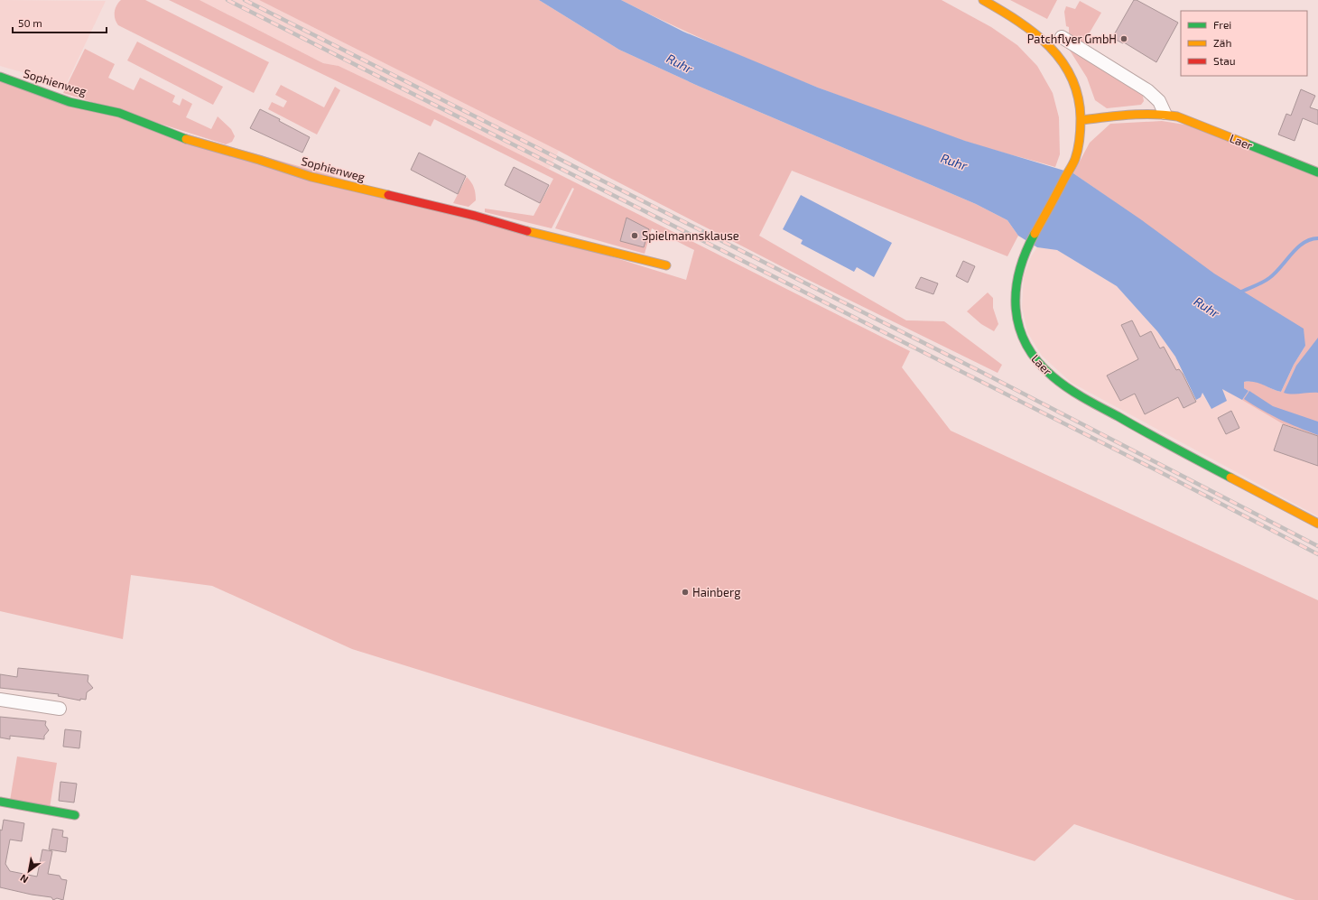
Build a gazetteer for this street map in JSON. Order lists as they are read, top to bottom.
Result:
{
  "streets": {
    "street": ["Sophienweg", "Laer"]
  },
  "water": ["Ruhr"],
  "places": ["Patchflyer GmbH", "Spielmannsklause", "Hainberg"],
  "legend": ["Frei", "Zäh", "Stau"],
  "scale_bar": "50 m",
  "north": "bottom left"
}
